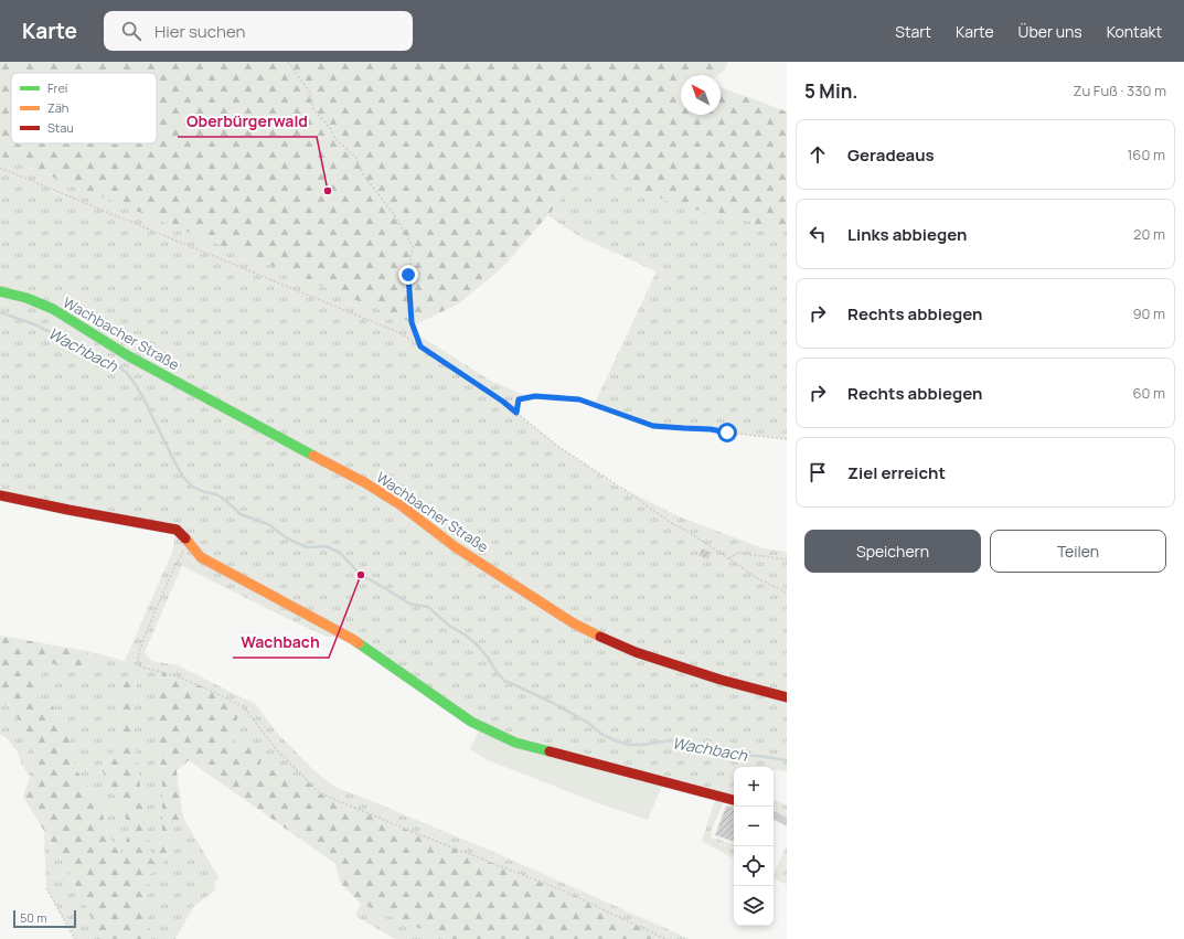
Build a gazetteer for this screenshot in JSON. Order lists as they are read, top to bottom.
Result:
{
  "streets": {
    "street": ["Wachbacher Straße"]
  },
  "water": ["Wachbach"],
  "places": ["Oberbürgerwald", "Wachbach"],
  "legend": ["Frei", "Zäh", "Stau"],
  "scale_bar": "50 m",
  "north": "top left",
  "page": {
    "header": "Karte",
    "search": "Hier suchen",
    "nav": [
      "Start",
      "Karte",
      "Über uns",
      "Kontakt"
    ],
    "heading": ["5 Min.", "Zu Fuß · 330 m"],
    "list": [
      ["Geradeaus", "160 m"],
      ["Links abbiegen", "20 m"],
      ["Rechts abbiegen", "90 m"],
      ["Rechts abbiegen", "60 m"],
      "Ziel erreicht"
    ],
    "buttons": ["Speichern", "Teilen"],
    "map_buttons": ["+", "−"],
    "scale": "50 m"
  }
}
